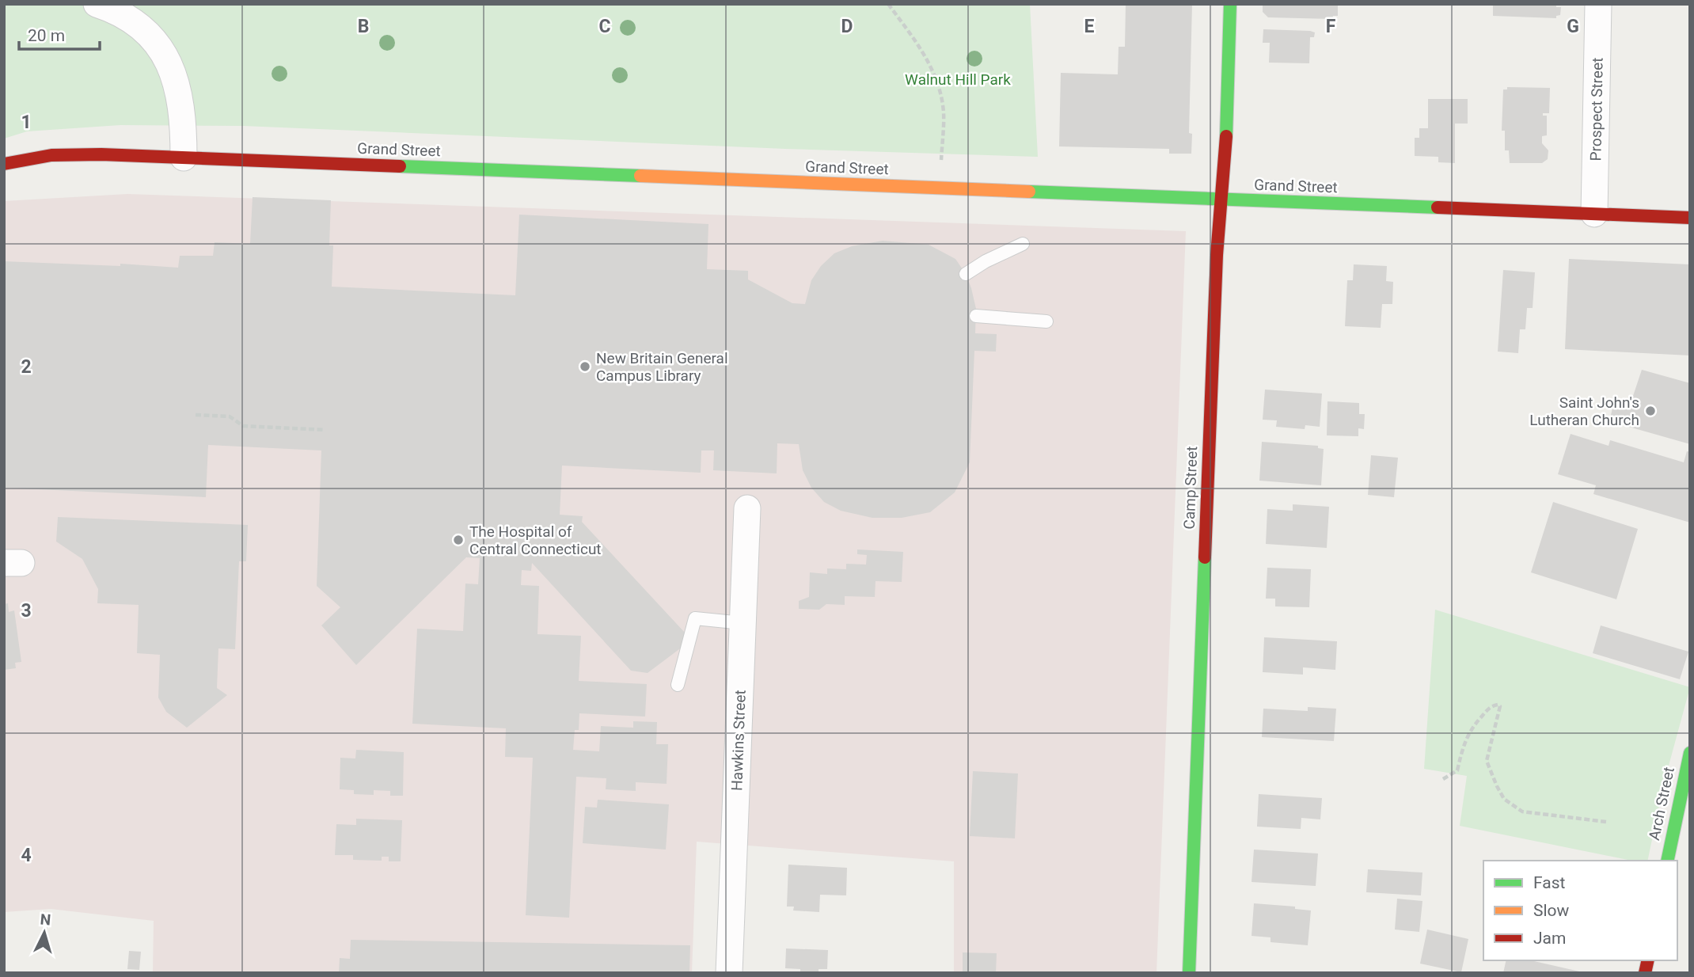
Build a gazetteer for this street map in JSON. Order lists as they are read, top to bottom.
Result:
{
  "streets": {
    "street": [
      "Prospect Street",
      "Grand Street",
      "Camp Street",
      "Hawkins Street",
      "Arch Street"
    ]
  },
  "crossings": [
    ["Prospect Street", "Grand Street"],
    ["Grand Street", "Camp Street"]
  ],
  "parks": ["Walnut Hill Park"],
  "places": ["New Britain General Campus Library", "Saint John's Lutheran Church", "The Hospital of Central Connecticut"],
  "legend": ["Fast", "Slow", "Jam"],
  "scale_bar": "20 m",
  "north": "top",
  "grid": {
    "columns": [
      "B",
      "C",
      "D",
      "E",
      "F",
      "G"
    ],
    "rows": [
      "1",
      "2",
      "3",
      "4"
    ]
  }
}
